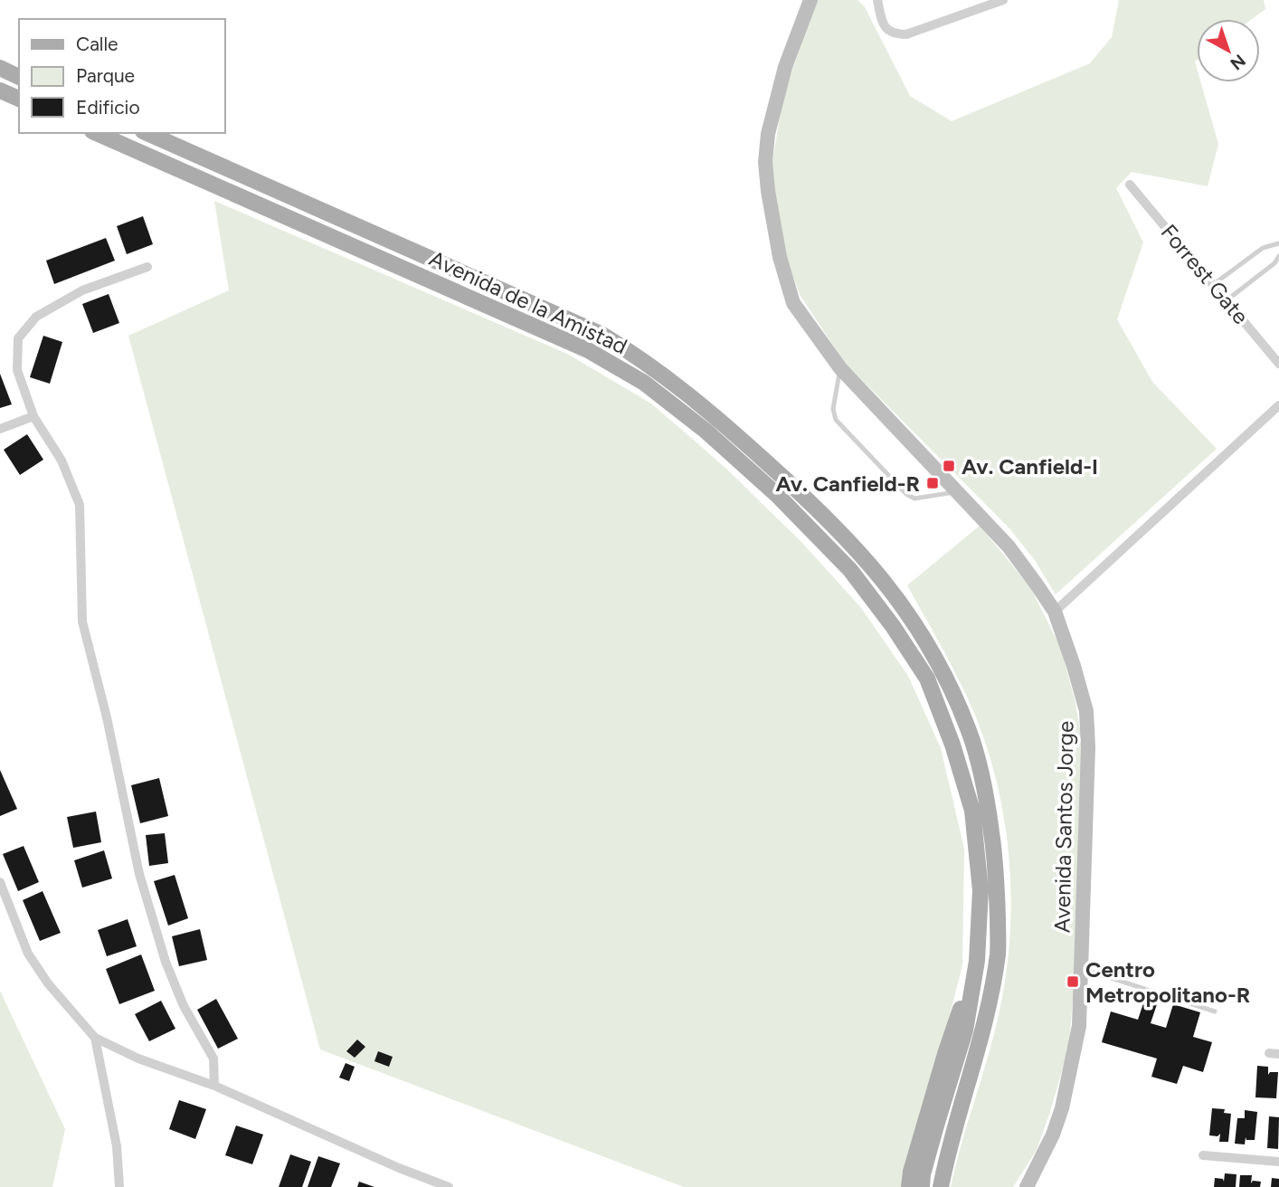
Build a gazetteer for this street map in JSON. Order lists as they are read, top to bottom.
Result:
{
  "streets": {
    "main road": ["Avenida de la Amistad", "Avenida Santos Jorge"],
    "street": ["Forrest Gate"]
  },
  "places": {
    "transit": ["Av. Canfield-I", "Av. Canfield-R", "Centro Metropolitano-R"]
  },
  "legend": ["Calle", "Parque", "Edificio"],
  "north": "bottom right"
}
